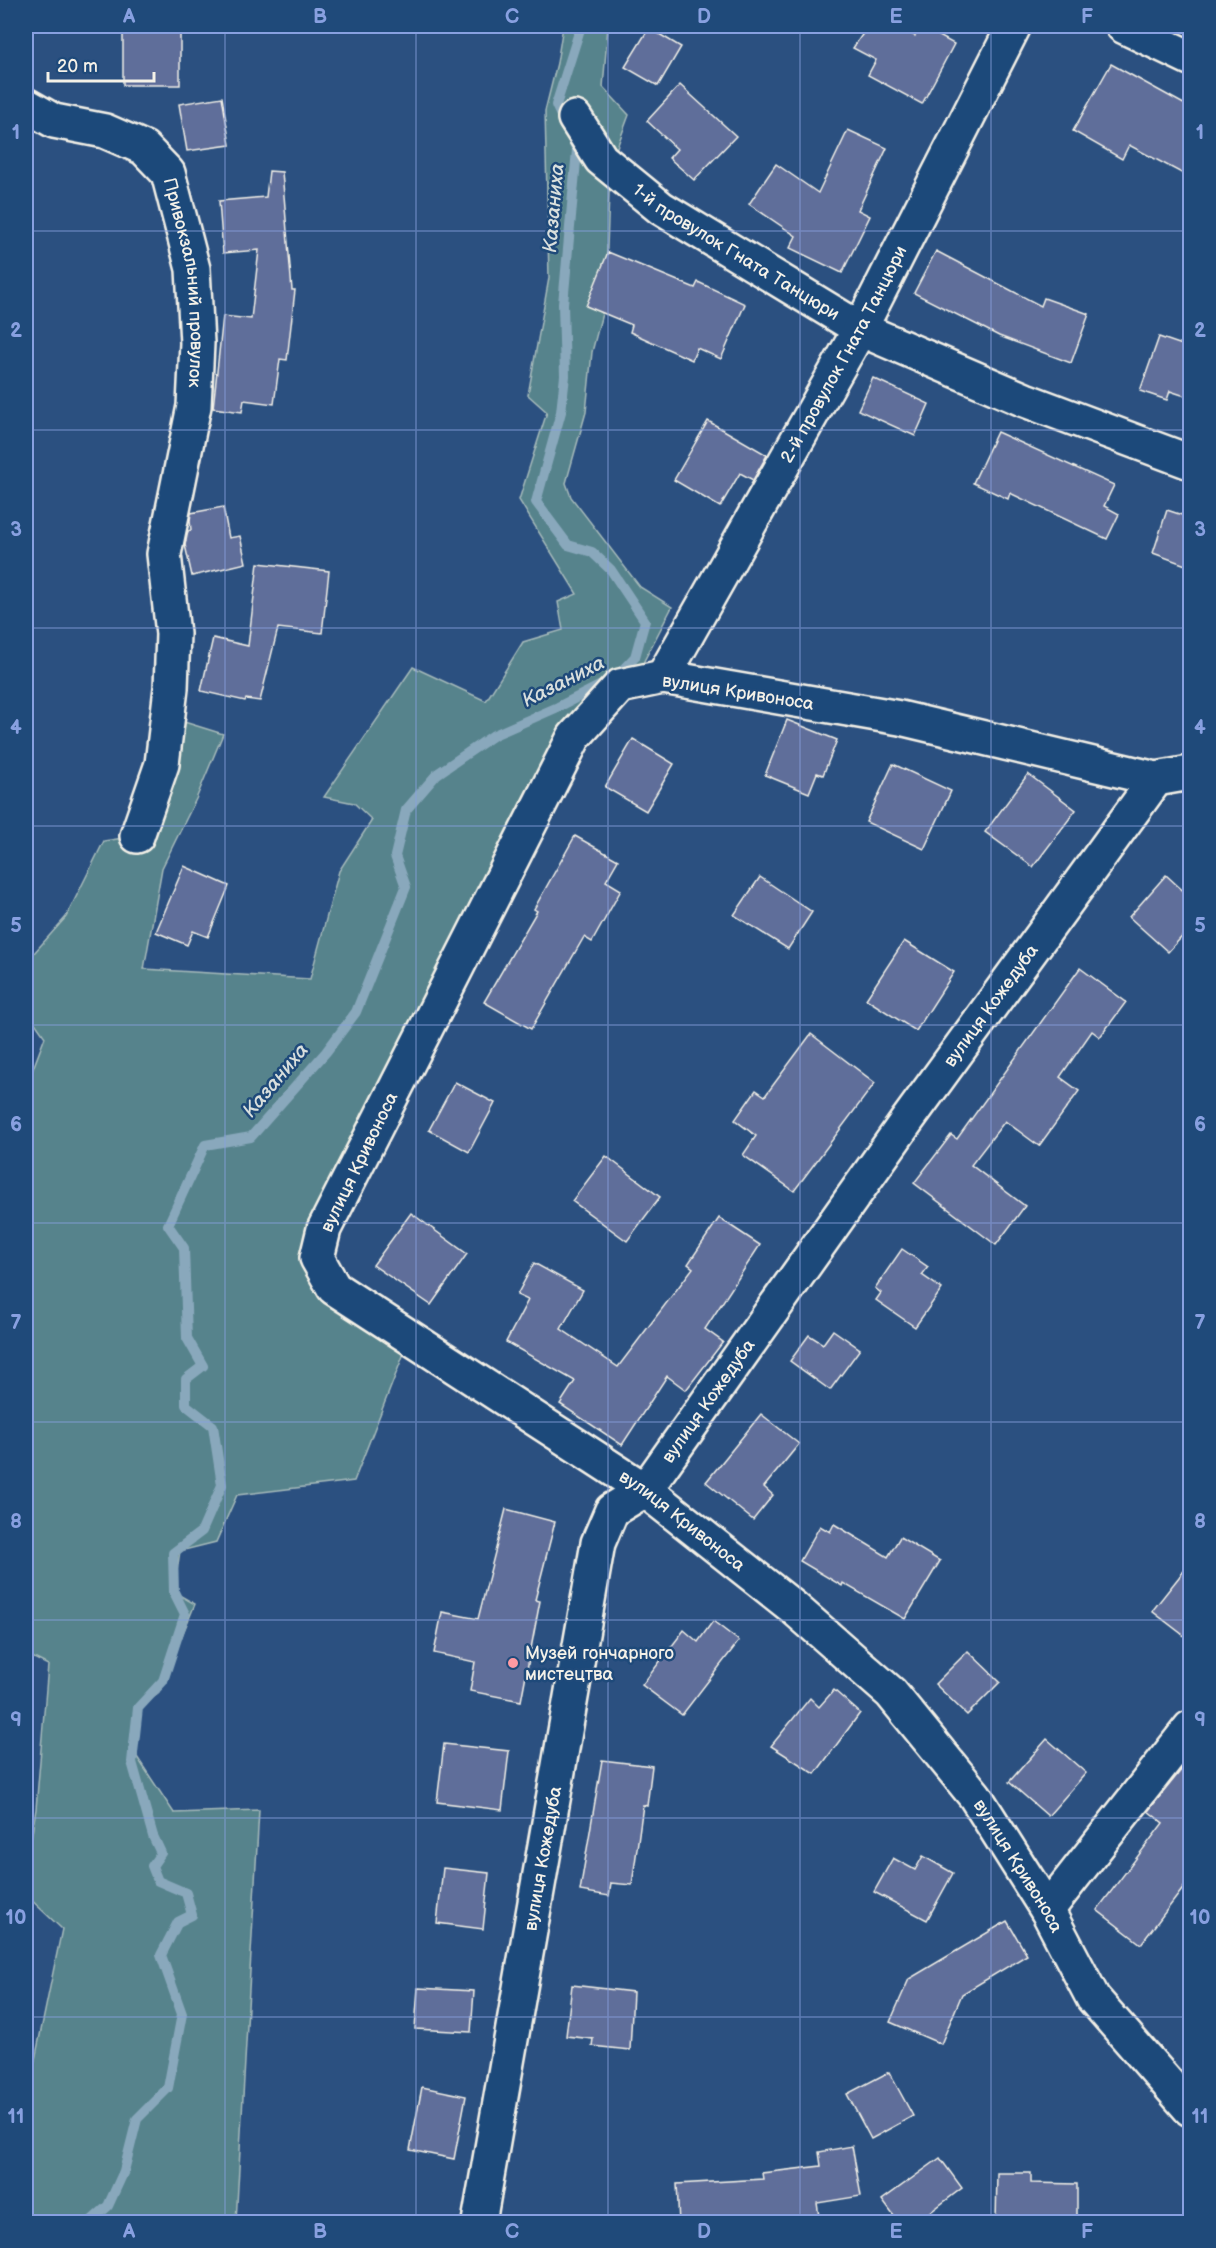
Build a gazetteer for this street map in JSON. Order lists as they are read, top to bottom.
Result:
{
  "streets": {
    "street": [
      "1-й провулок Гната Танцюри",
      "Привокзальний провулок",
      "2-й провулок Гната Танцюри",
      "вулиця Кривоноса",
      "вулиця Кожедуба"
    ]
  },
  "crossings": [
    ["1-й провулок Гната Танцюри", "2-й провулок Гната Танцюри"],
    ["2-й провулок Гната Танцюри", "вулиця Кривоноса"],
    ["вулиця Кривоноса", "вулиця Кожедуба"]
  ],
  "water": ["Казаниха"],
  "places": ["Музей гончарного мистецтва"],
  "scale_bar": "20 m",
  "grid": {
    "columns": [
      "A",
      "B",
      "C",
      "D",
      "E",
      "F"
    ],
    "rows": [
      "1",
      "2",
      "3",
      "4",
      "5",
      "6",
      "7",
      "8",
      "9",
      "10",
      "11"
    ]
  }
}
